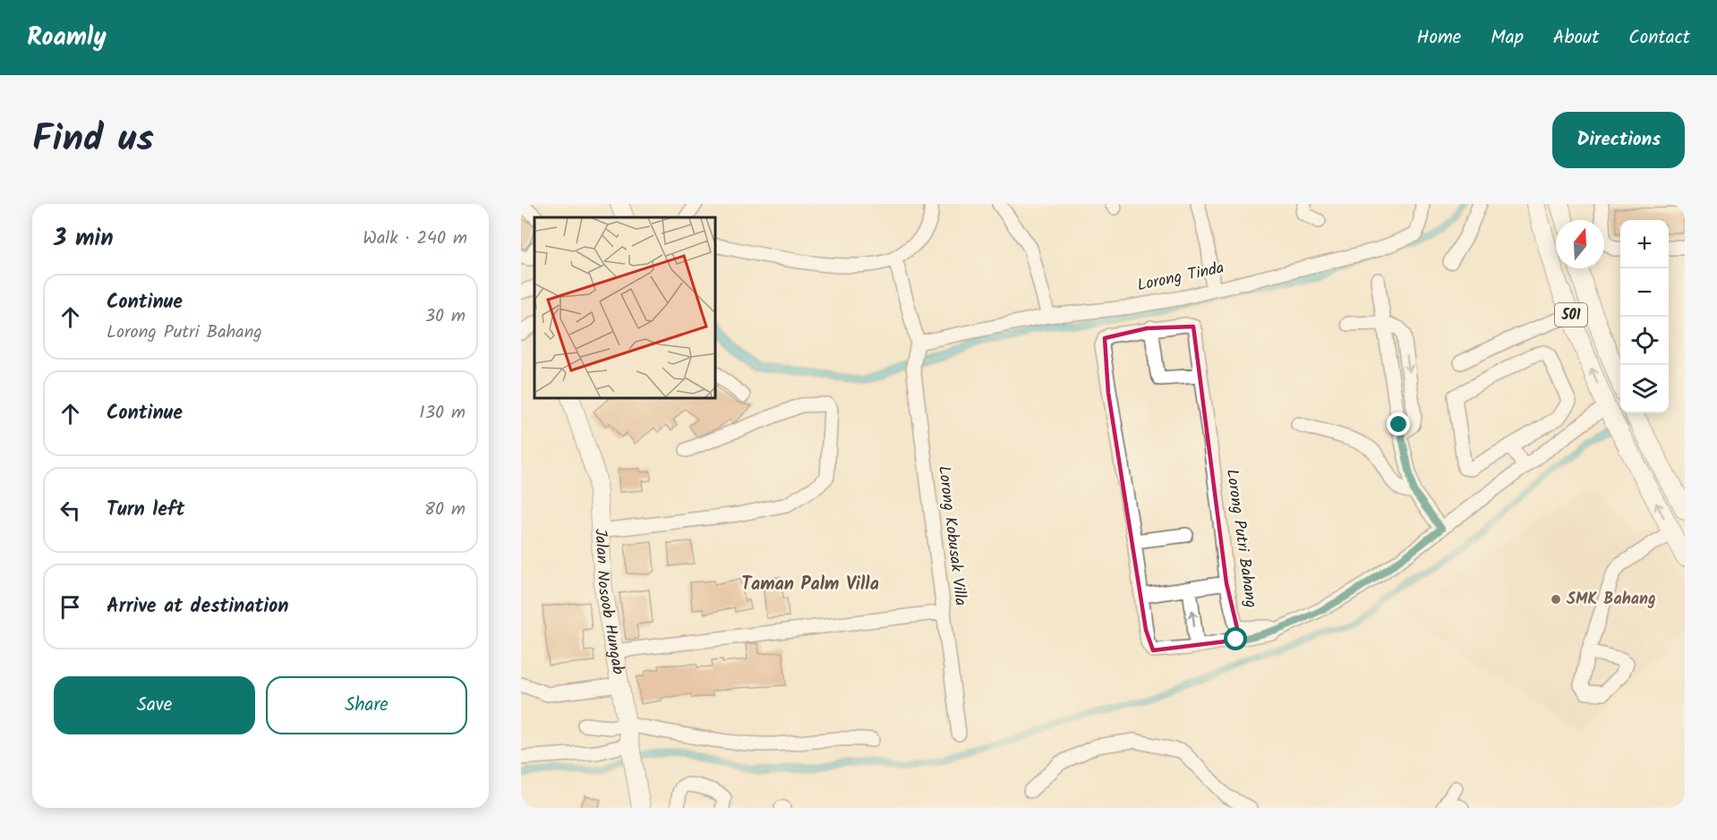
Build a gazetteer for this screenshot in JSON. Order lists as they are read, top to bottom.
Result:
{
  "streets": {
    "main road": ["501", "Jalan Nosoob Hungab"],
    "street": ["Lorong Tinda", "Lorong Kobusak Villa", "Lorong Putri Bahang"]
  },
  "crossings": [
    ["Lorong Tinda", "Lorong Kobusak Villa"]
  ],
  "districts": ["Taman Palm Villa"],
  "places": ["SMK Bahang"],
  "north": "top",
  "page": {
    "header": "Roamly",
    "nav": [
      "Home",
      "Map",
      "About",
      "Contact"
    ],
    "title": "Find us",
    "buttons": [
      "Directions",
      ["Save", "Share"]
    ],
    "heading": ["3 min", "Walk · 240 m"],
    "map_buttons": ["+", "−"],
    "list": [
      ["Continue", "Lorong Putri Bahang", "30 m"],
      ["Continue", "130 m"],
      ["Turn left", "80 m"],
      "Arrive at destination"
    ]
  }
}
